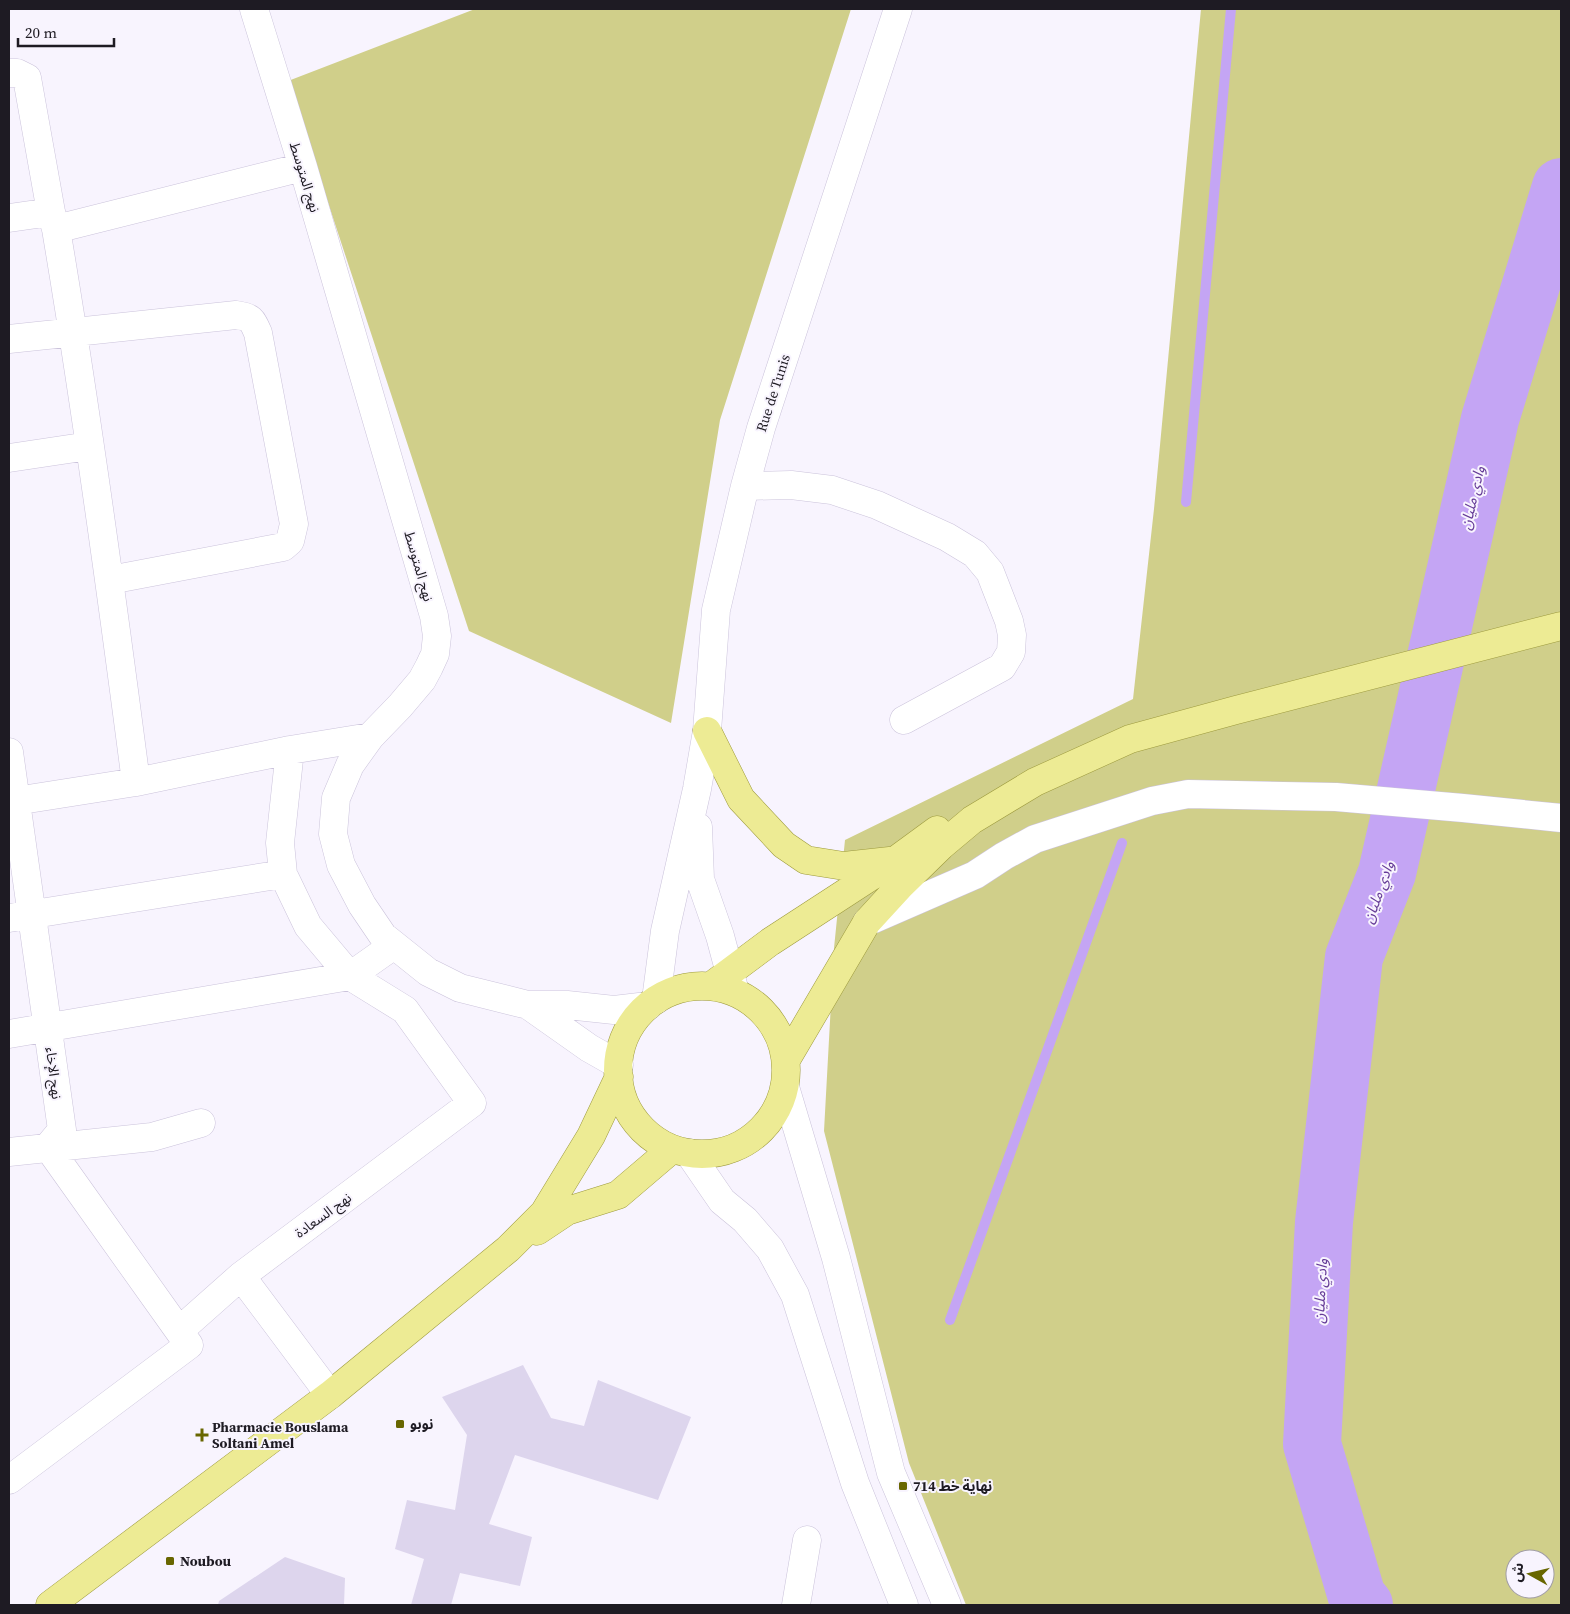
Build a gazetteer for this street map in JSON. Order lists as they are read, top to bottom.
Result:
{
  "streets": {
    "street": [
      "نهج المتوسط",
      "Rue de Tunis",
      "نهج الإخاء",
      "نهج السعادة"
    ]
  },
  "water": ["وادي مليان"],
  "places": {
    "transit": ["نوبو", "نهاية خط 714", "Noubou"],
    "health": ["Pharmacie Bouslama Soltani Amel"]
  },
  "scale_bar": "20 m",
  "north": "left"
}
